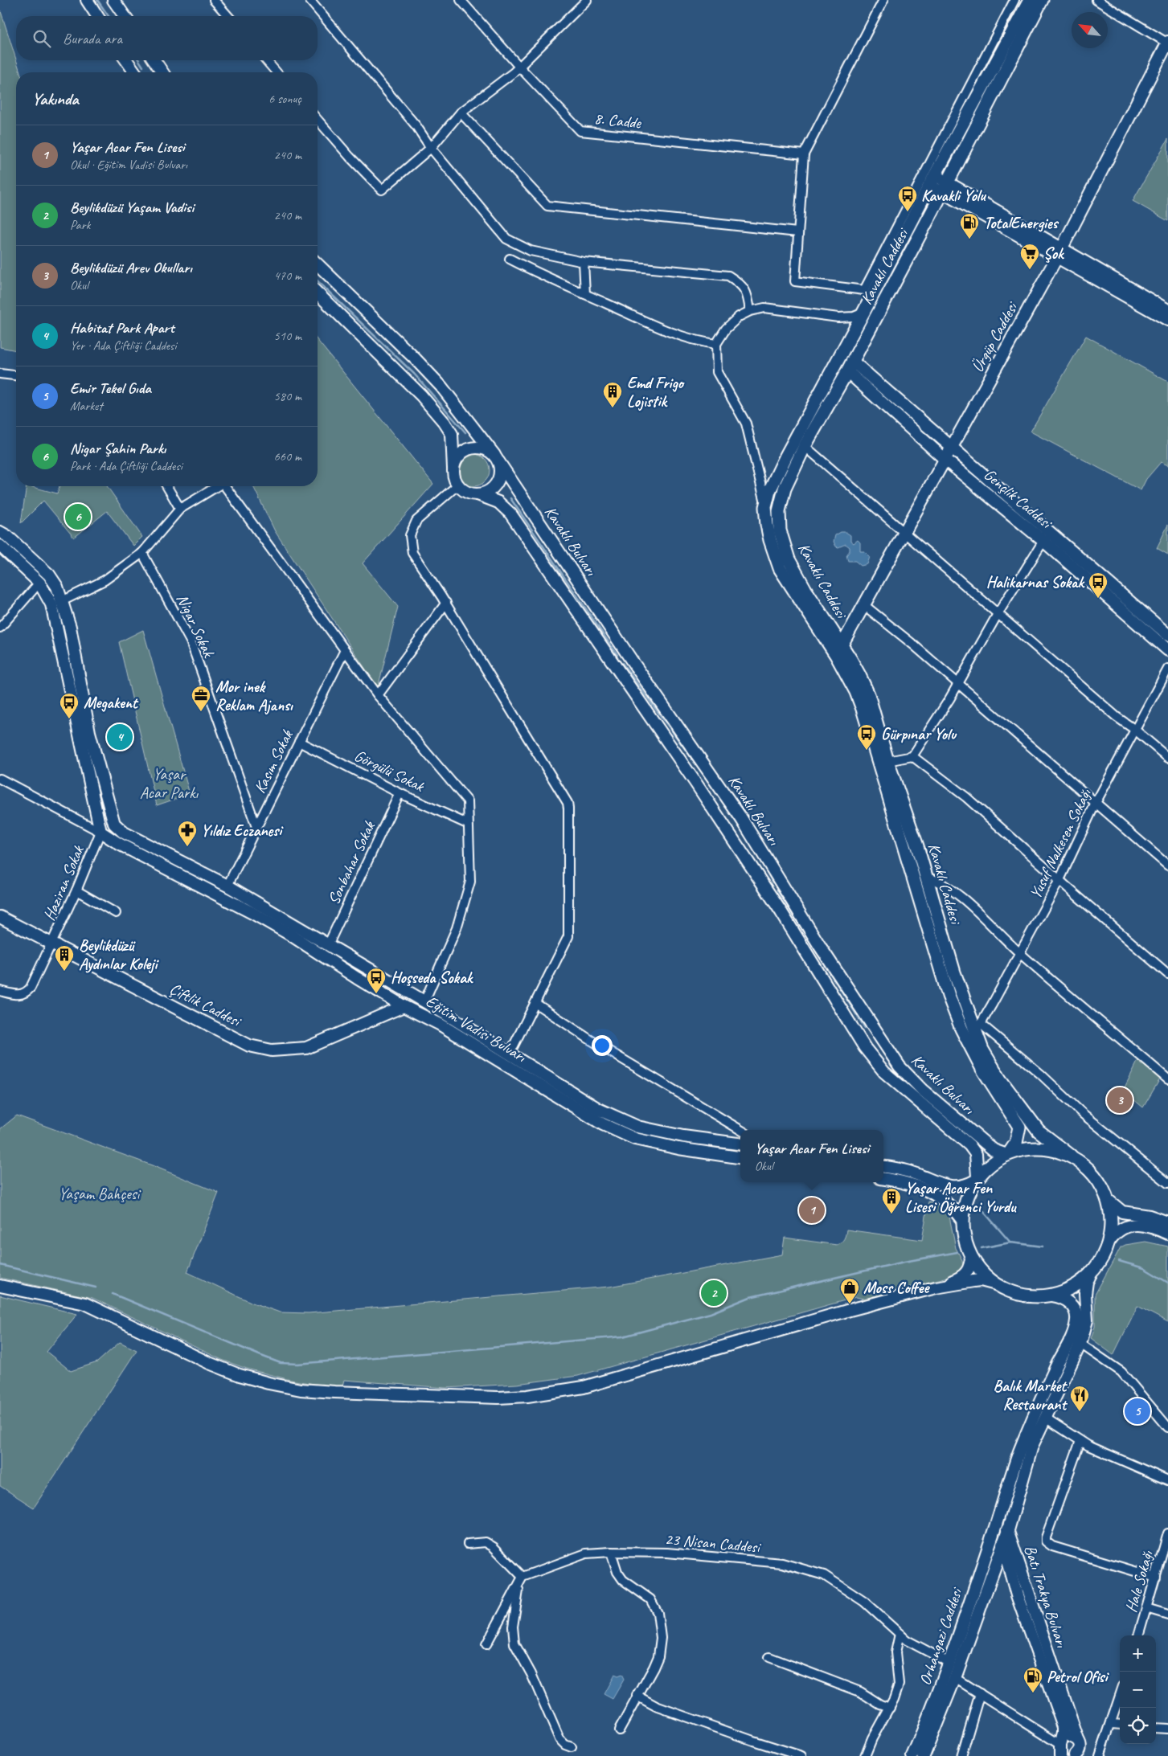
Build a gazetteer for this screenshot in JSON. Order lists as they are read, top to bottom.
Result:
{
  "streets": {
    "main road": [
      "Kavaklı Caddesi",
      "Ürgüp Caddesi",
      "Gençlik Caddesi",
      "Kavaklı Bulvarı",
      "Çiftlik Caddesi",
      "Eğitim Vadisi Bulvarı",
      "Batı Trakya Bulvarı",
      "Orhangazi Caddesi"
    ],
    "street": [
      "8. Cadde",
      "Nigar Sokak",
      "Kasım Sokak",
      "Görgülü Sokak",
      "Yusuf Nalkesen Sokağı",
      "Sonbahar Sokak",
      "Haziran Sokak",
      "23 Nisan Caddesi",
      "Hale Sokağı"
    ]
  },
  "crossings": [
    ["Kavaklı Caddesi", "Ürgüp Caddesi"],
    ["Kavaklı Caddesi", "Gençlik Caddesi"],
    ["Kavaklı Caddesi", "Kavaklı Bulvarı"],
    ["Kavaklı Caddesi", "Yusuf Nalkesen Sokağı"],
    ["Ürgüp Caddesi", "Gençlik Caddesi"],
    ["Nigar Sokak", "Kasım Sokak"],
    ["Kasım Sokak", "Görgülü Sokak"],
    ["Kasım Sokak", "Eğitim Vadisi Bulvarı"],
    ["Görgülü Sokak", "Sonbahar Sokak"],
    ["Sonbahar Sokak", "Eğitim Vadisi Bulvarı"],
    ["Haziran Sokak", "Çiftlik Caddesi"],
    ["Haziran Sokak", "Eğitim Vadisi Bulvarı"],
    ["Çiftlik Caddesi", "Eğitim Vadisi Bulvarı"],
    ["23 Nisan Caddesi", "Orhangazi Caddesi"],
    ["Batı Trakya Bulvarı", "Orhangazi Caddesi"]
  ],
  "parks": ["Yaşar Acar Parkı", "Yaşam Bahçesi"],
  "places": {
    "bus stop": [
      "Kavakli Yolu",
      "Halikarnas Sokak",
      "Megakent",
      "Gürpınar Yolu",
      "Hoşseda Sokak"
    ],
    "fuel station": ["TotalEnergies", "Petrol Ofisi"],
    "supermarket": ["Şok"],
    "building": ["Emd Frigo Lojistik", "Beylikdüzü Aydınlar Koleji", "Yaşar Acar Fen Lisesi Öğrenci Yurdu"],
    "office": ["Mor inek Reklam Ajansı"],
    "pharmacy": ["Yıldız Eczanesi"],
    "shop": ["Moss Coffee"],
    "restaurant": ["Balık Market Restaurant"]
  },
  "north": "top left",
  "page": {
    "search": "Burada ara",
    "heading": ["Yakında", "6 sonuç"],
    "list": [
      {
        "mark": "1",
        "name": "Yaşar Acar Fen Lisesi",
        "note": "Okul · Eğitim Vadisi Bulvarı",
        "value": "240 m"
      },
      {
        "mark": "2",
        "name": "Beylikdüzü Yaşam Vadisi",
        "note": "Park",
        "value": "240 m"
      },
      {
        "mark": "3",
        "name": "Beylikdüzü Arev Okulları",
        "note": "Okul",
        "value": "470 m"
      },
      {
        "mark": "4",
        "name": "Habitat Park Apart",
        "note": "Yer · Ada Çiftliği Caddesi",
        "value": "510 m"
      },
      {
        "mark": "5",
        "name": "Emir Tekel Gıda",
        "note": "Market",
        "value": "580 m"
      },
      {
        "mark": "6",
        "name": "Nigar Şahin Parkı",
        "note": "Park · Ada Çiftliği Caddesi",
        "value": "660 m"
      }
    ],
    "pins": [
      "6",
      "4",
      "3",
      "1",
      "2",
      "5"
    ],
    "popup": ["Yaşar Acar Fen Lisesi", "Okul"],
    "map_buttons": ["+", "−"]
  }
}
